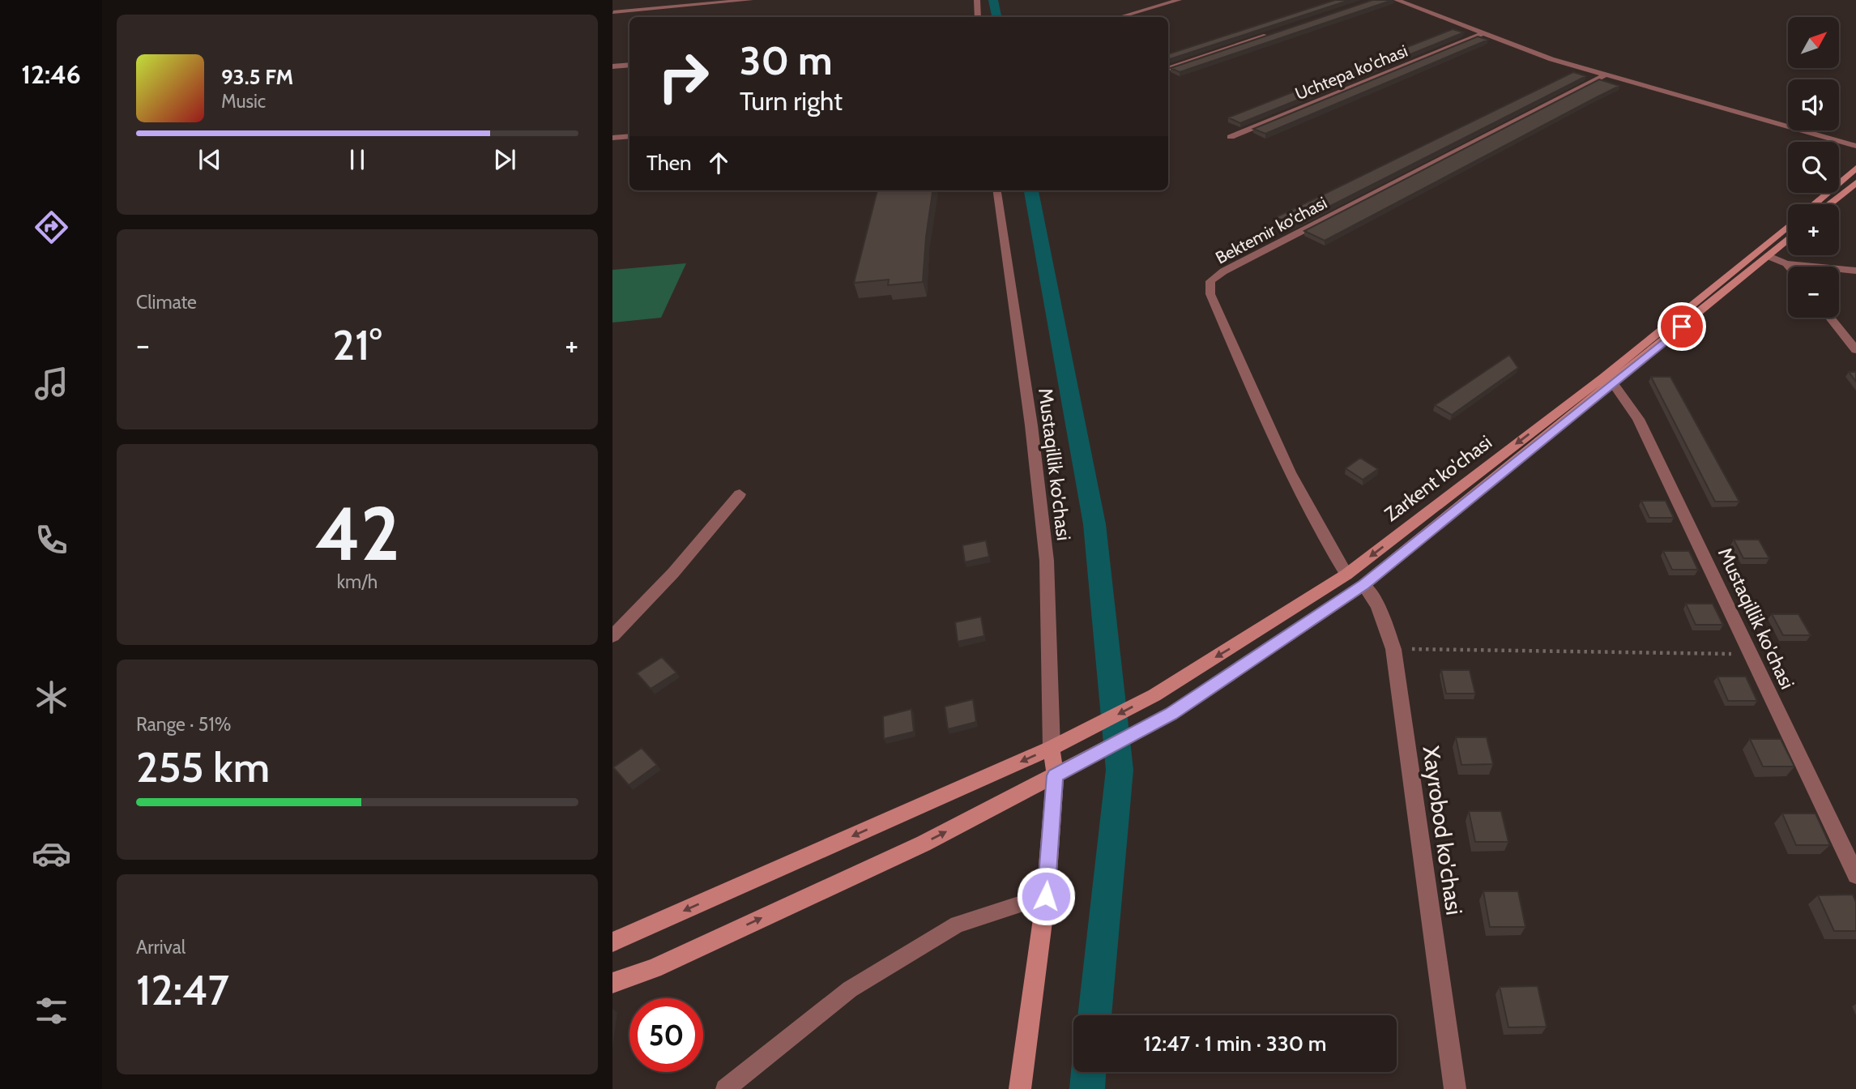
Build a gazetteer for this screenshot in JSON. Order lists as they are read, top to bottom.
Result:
{
  "streets": {
    "main road": ["Zarkent ko'chasi"],
    "street": [
      "Uchtepa ko'chasi",
      "Bektemir ko'chasi",
      "Mustaqillik ko'chasi",
      "Xayrobod ko'chasi"
    ]
  },
  "crossings": [
    ["Bektemir ko'chasi", "Zarkent ko'chasi"],
    ["Mustaqillik ko'chasi", "Zarkent ko'chasi"],
    ["Zarkent ko'chasi", "Xayrobod ko'chasi"]
  ],
  "north": "top right",
  "page": {
    "tabs": "12:46",
    "map_buttons": ["+", "−"],
    "turn": ["30 m", "Turn right"],
    "song": ["93.5 FM", "Music"],
    "then": "Then",
    "tile": [
      "Climate",
      ["42", "km/h"],
      ["Range · 51%", "255 km"],
      ["Arrival", "12:47"]
    ],
    "heat": ["−", "21°", "+"],
    "limit": "50",
    "trip": "12:47 · 1 min · 330 m"
  }
}
